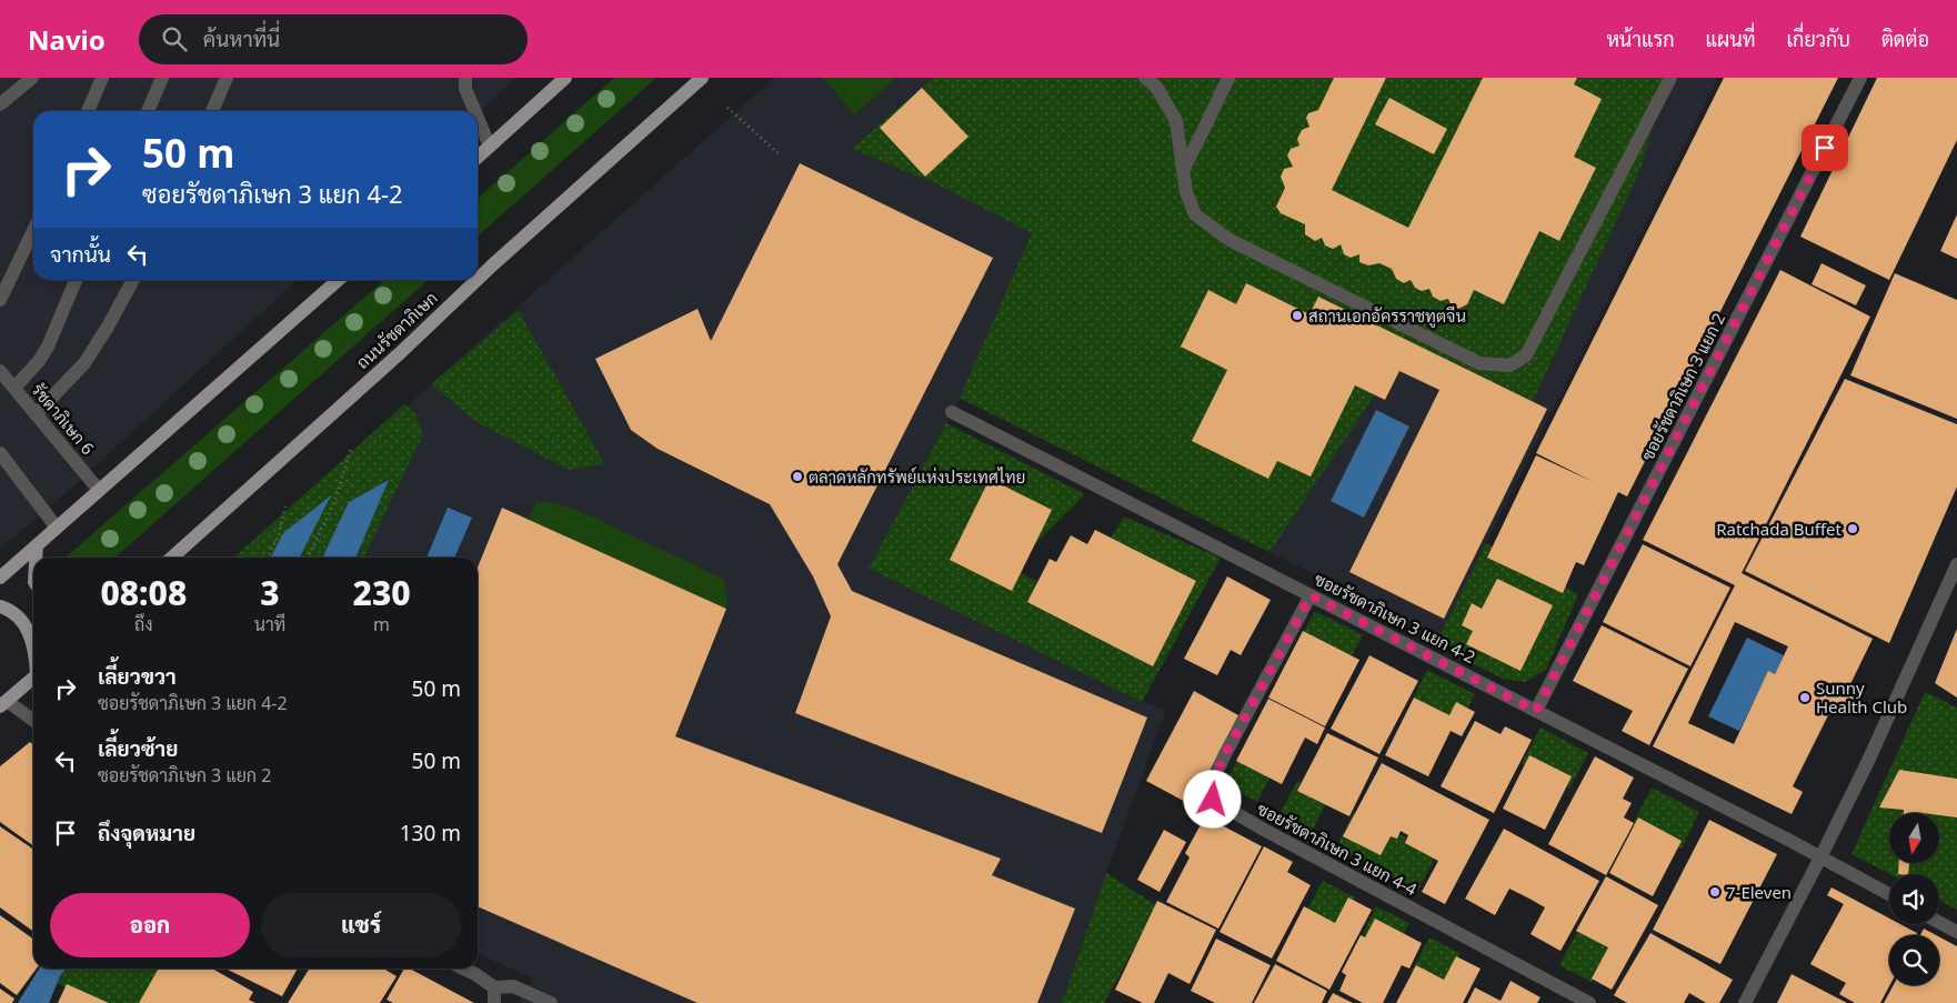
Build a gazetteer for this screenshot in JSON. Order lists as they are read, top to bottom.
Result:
{
  "streets": {
    "main road": ["ถนนรัชดาภิเษก"],
    "street": [
      "ซอยรัชดาภิเษก 3 แยก 2",
      "รัชดาภิเษก 6",
      "ซอยรัชดาภิเษก 3 แยก 4-2",
      "ซอยรัชดาภิเษก 3 แยก 4-4"
    ]
  },
  "crossings": [
    ["ซอยรัชดาภิเษก 3 แยก 2", "ซอยรัชดาภิเษก 3 แยก 4-2"],
    ["ซอยรัชดาภิเษก 3 แยก 4-2", "ซอยรัชดาภิเษก 3 แยก 4-4"]
  ],
  "places": [
    "สถานเอกอัครราชทูตจีน",
    "ตลาดหลักทรัพย์แห่งประเทศไทย",
    "Ratchada Buffet",
    "Sunny Health Club",
    "7-Eleven"
  ],
  "north": "bottom",
  "page": {
    "header": "Navio",
    "search": "ค้นหาที่นี่",
    "nav": [
      "หน้าแรก",
      "แผนที่",
      "เกี่ยวกับ",
      "ติดต่อ"
    ],
    "turn": ["50 m", "ซอยรัชดาภิเษก 3 แยก 4-2"],
    "then": "จากนั้น",
    "eta": [
      "08:08",
      "ถึง",
      "3",
      "นาที",
      "230",
      "m"
    ],
    "list": [
      {
        "name": "เลี้ยวขวา",
        "note": "ซอยรัชดาภิเษก 3 แยก 4-2",
        "value": "50 m"
      },
      {
        "name": "เลี้ยวซ้าย",
        "note": "ซอยรัชดาภิเษก 3 แยก 2",
        "value": "50 m"
      },
      {
        "name": "ถึงจุดหมาย",
        "value": "130 m"
      }
    ],
    "buttons": ["ออก", "แชร์"]
  }
}
